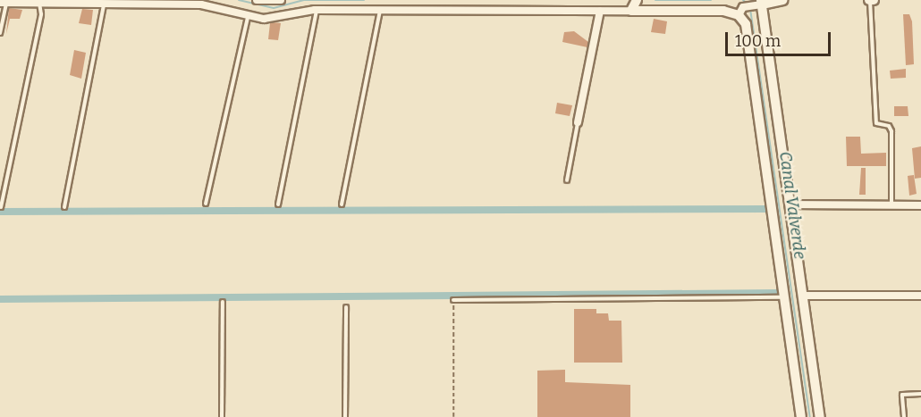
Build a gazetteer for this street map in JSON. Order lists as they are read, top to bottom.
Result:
{
  "water": ["Canal Valverde"],
  "scale_bar": "100 m"
}
